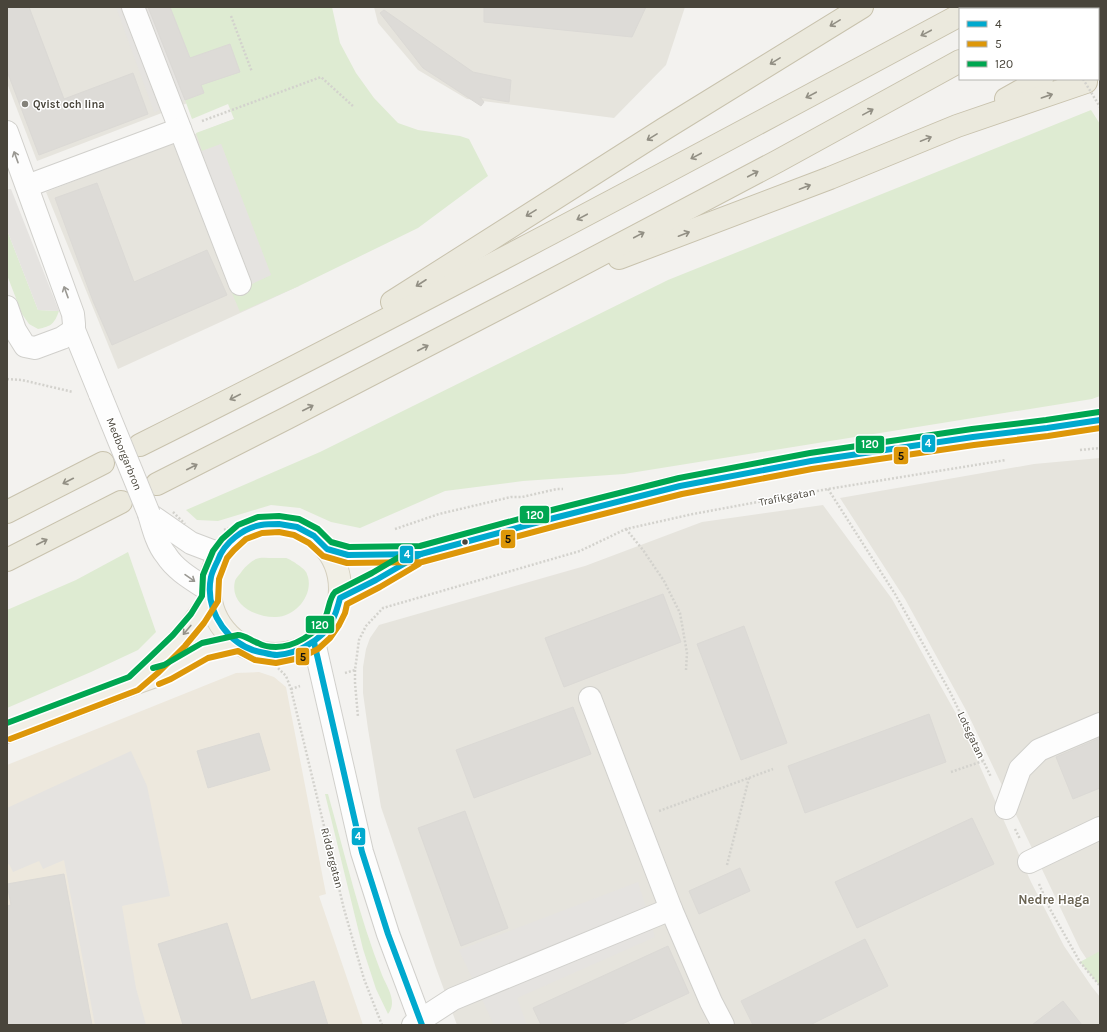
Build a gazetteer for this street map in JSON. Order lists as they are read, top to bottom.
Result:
{
  "streets": {
    "street": ["Medborgarbron"],
    "path": ["Trafikgatan", "Lotsgatan", "Riddargatan"]
  },
  "crossings": [
    ["Trafikgatan", "Lotsgatan"]
  ],
  "districts": ["Nedre Haga"],
  "places": ["Qvist och lina"],
  "lines": ["transit line 120", "transit line 4", "transit line 5"],
  "legend": ["4", "5", "120"]
}
